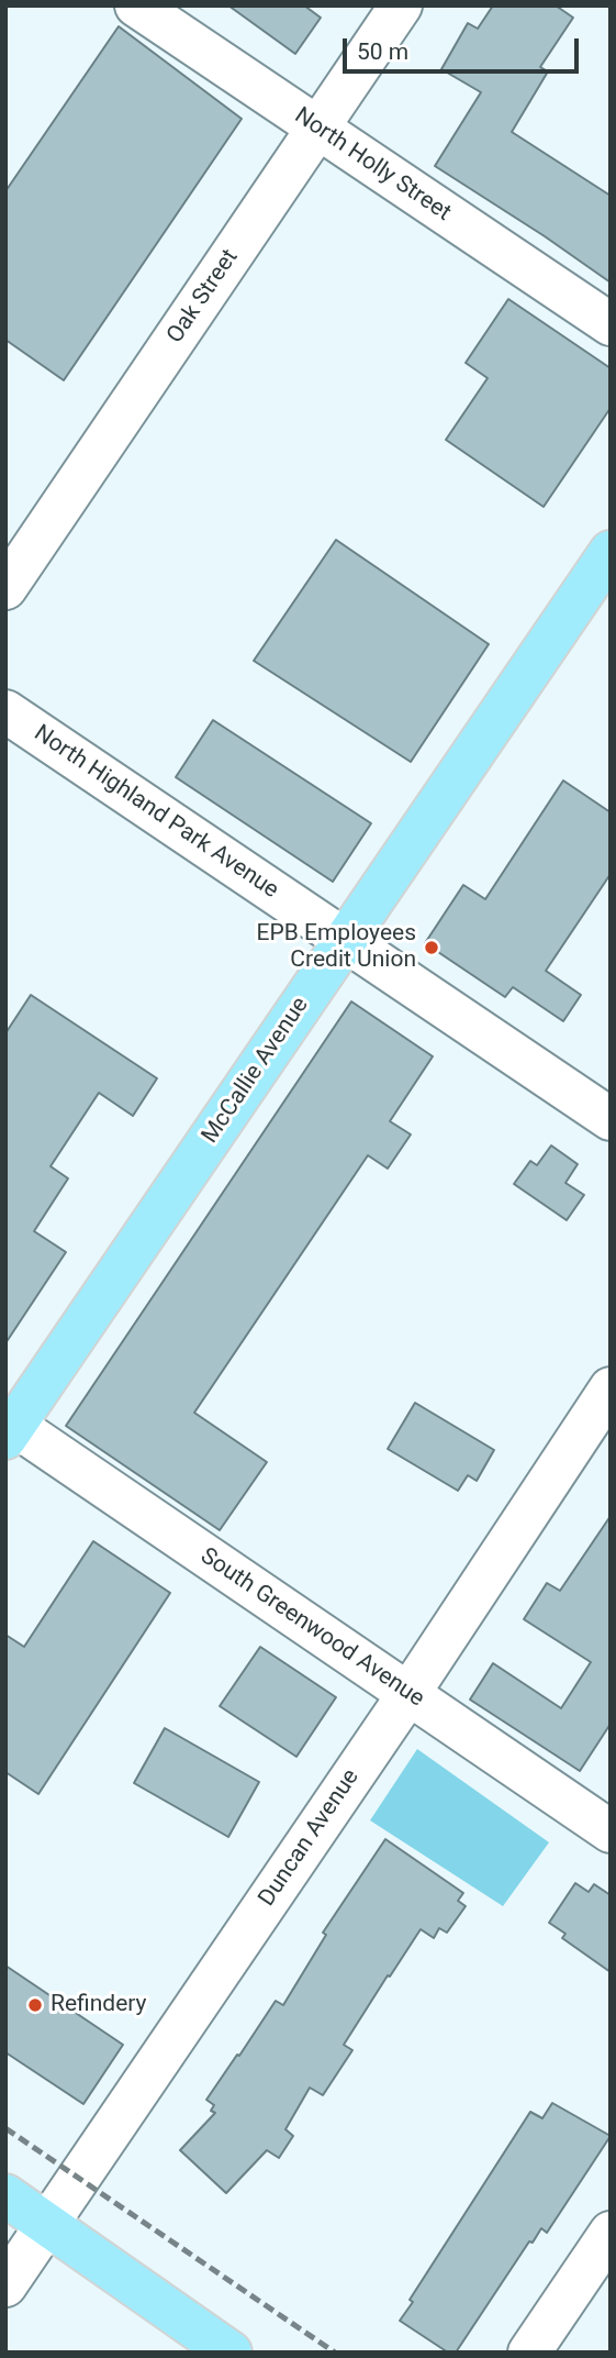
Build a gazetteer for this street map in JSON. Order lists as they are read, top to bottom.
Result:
{
  "streets": {
    "main road": ["McCallie Avenue"],
    "street": [
      "North Holly Street",
      "Oak Street",
      "North Highland Park Avenue",
      "South Greenwood Avenue",
      "Duncan Avenue"
    ]
  },
  "crossings": [
    ["North Holly Street", "Oak Street"],
    ["North Highland Park Avenue", "McCallie Avenue"],
    ["McCallie Avenue", "South Greenwood Avenue"],
    ["South Greenwood Avenue", "Duncan Avenue"]
  ],
  "places": ["EPB Employees Credit Union", "Refindery"],
  "scale_bar": "50 m"
}
